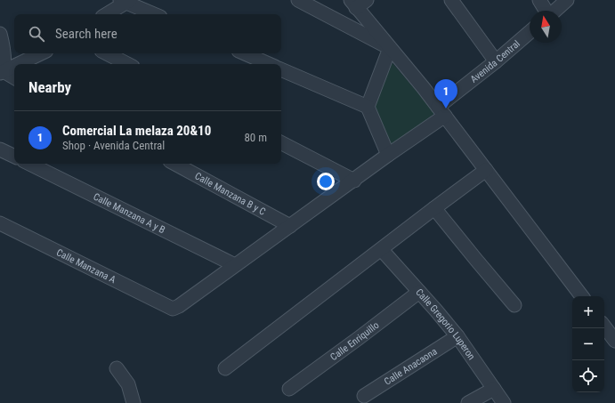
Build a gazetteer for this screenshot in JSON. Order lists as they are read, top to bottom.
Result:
{
  "streets": {
    "street": [
      "Avenida Central",
      "Calle Manzana B y C",
      "Calle Manzana A y B",
      "Calle Manzana A",
      "Calle Gregorio Luperon",
      "Calle Enriquillo",
      "Calle Anacaona"
    ]
  },
  "crossings": [
    ["Avenida Central", "Calle Manzana B y C"],
    ["Avenida Central", "Calle Manzana A y B"],
    ["Avenida Central", "Calle Manzana A"],
    ["Calle Gregorio Luperon", "Calle Enriquillo"],
    ["Calle Gregorio Luperon", "Calle Anacaona"]
  ],
  "north": "top",
  "page": {
    "search": "Search here",
    "heading": "Nearby",
    "pins": "1",
    "list": [
      {
        "mark": "1",
        "name": "Comercial La melaza 20&10",
        "note": "Shop · Avenida Central",
        "value": "80 m"
      }
    ],
    "map_buttons": ["+", "−"]
  }
}
